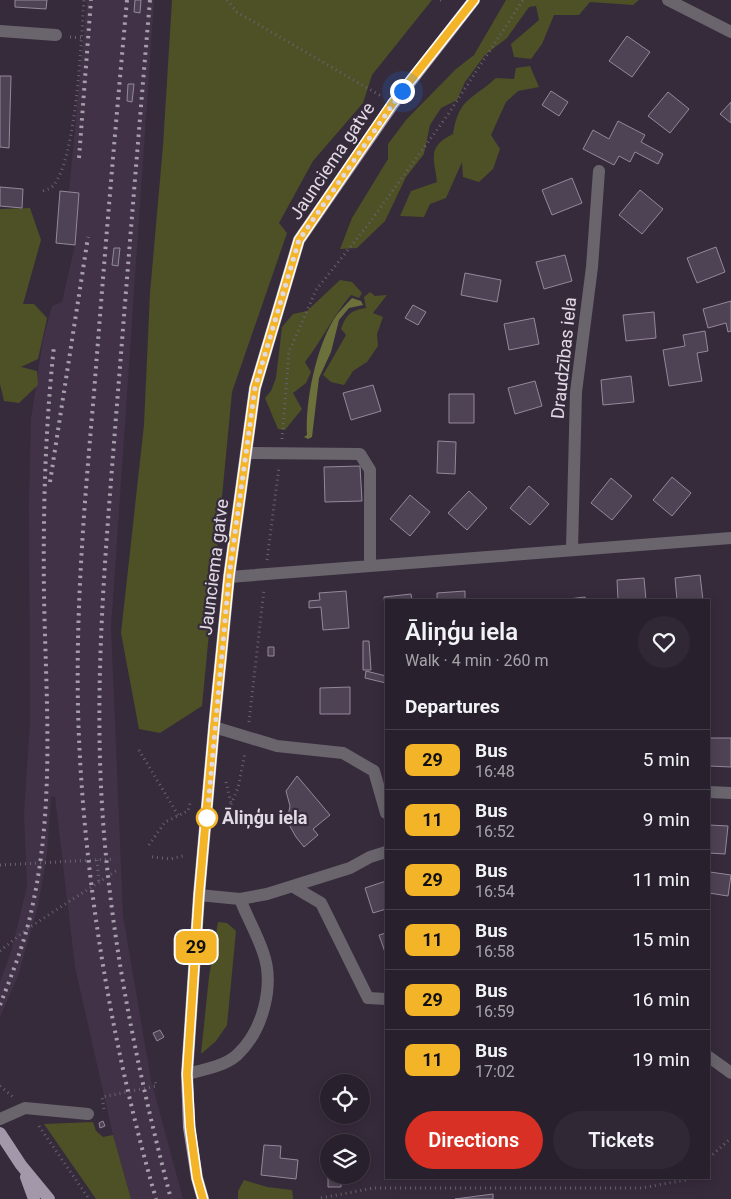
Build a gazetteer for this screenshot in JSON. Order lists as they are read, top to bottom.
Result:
{
  "streets": {
    "main road": ["Jaunciema gatve"],
    "street": ["Draudzības iela"]
  },
  "places": ["Āliņģu iela"],
  "lines": ["bus line 29"],
  "page": {
    "on_map": "29",
    "heading": [
      ["Āliņģu iela", "Walk · 4 min · 260 m"],
      "Departures"
    ],
    "list": [
      {
        "mark": "29",
        "name": "Bus",
        "note": "16:48",
        "value": "5 min"
      },
      {
        "mark": "11",
        "name": "Bus",
        "note": "16:52",
        "value": "9 min"
      },
      {
        "mark": "29",
        "name": "Bus",
        "note": "16:54",
        "value": "11 min"
      },
      {
        "mark": "11",
        "name": "Bus",
        "note": "16:58",
        "value": "15 min"
      },
      {
        "mark": "29",
        "name": "Bus",
        "note": "16:59",
        "value": "16 min"
      },
      {
        "mark": "11",
        "name": "Bus",
        "note": "17:02",
        "value": "19 min"
      }
    ],
    "buttons": ["Directions", "Tickets"]
  }
}
